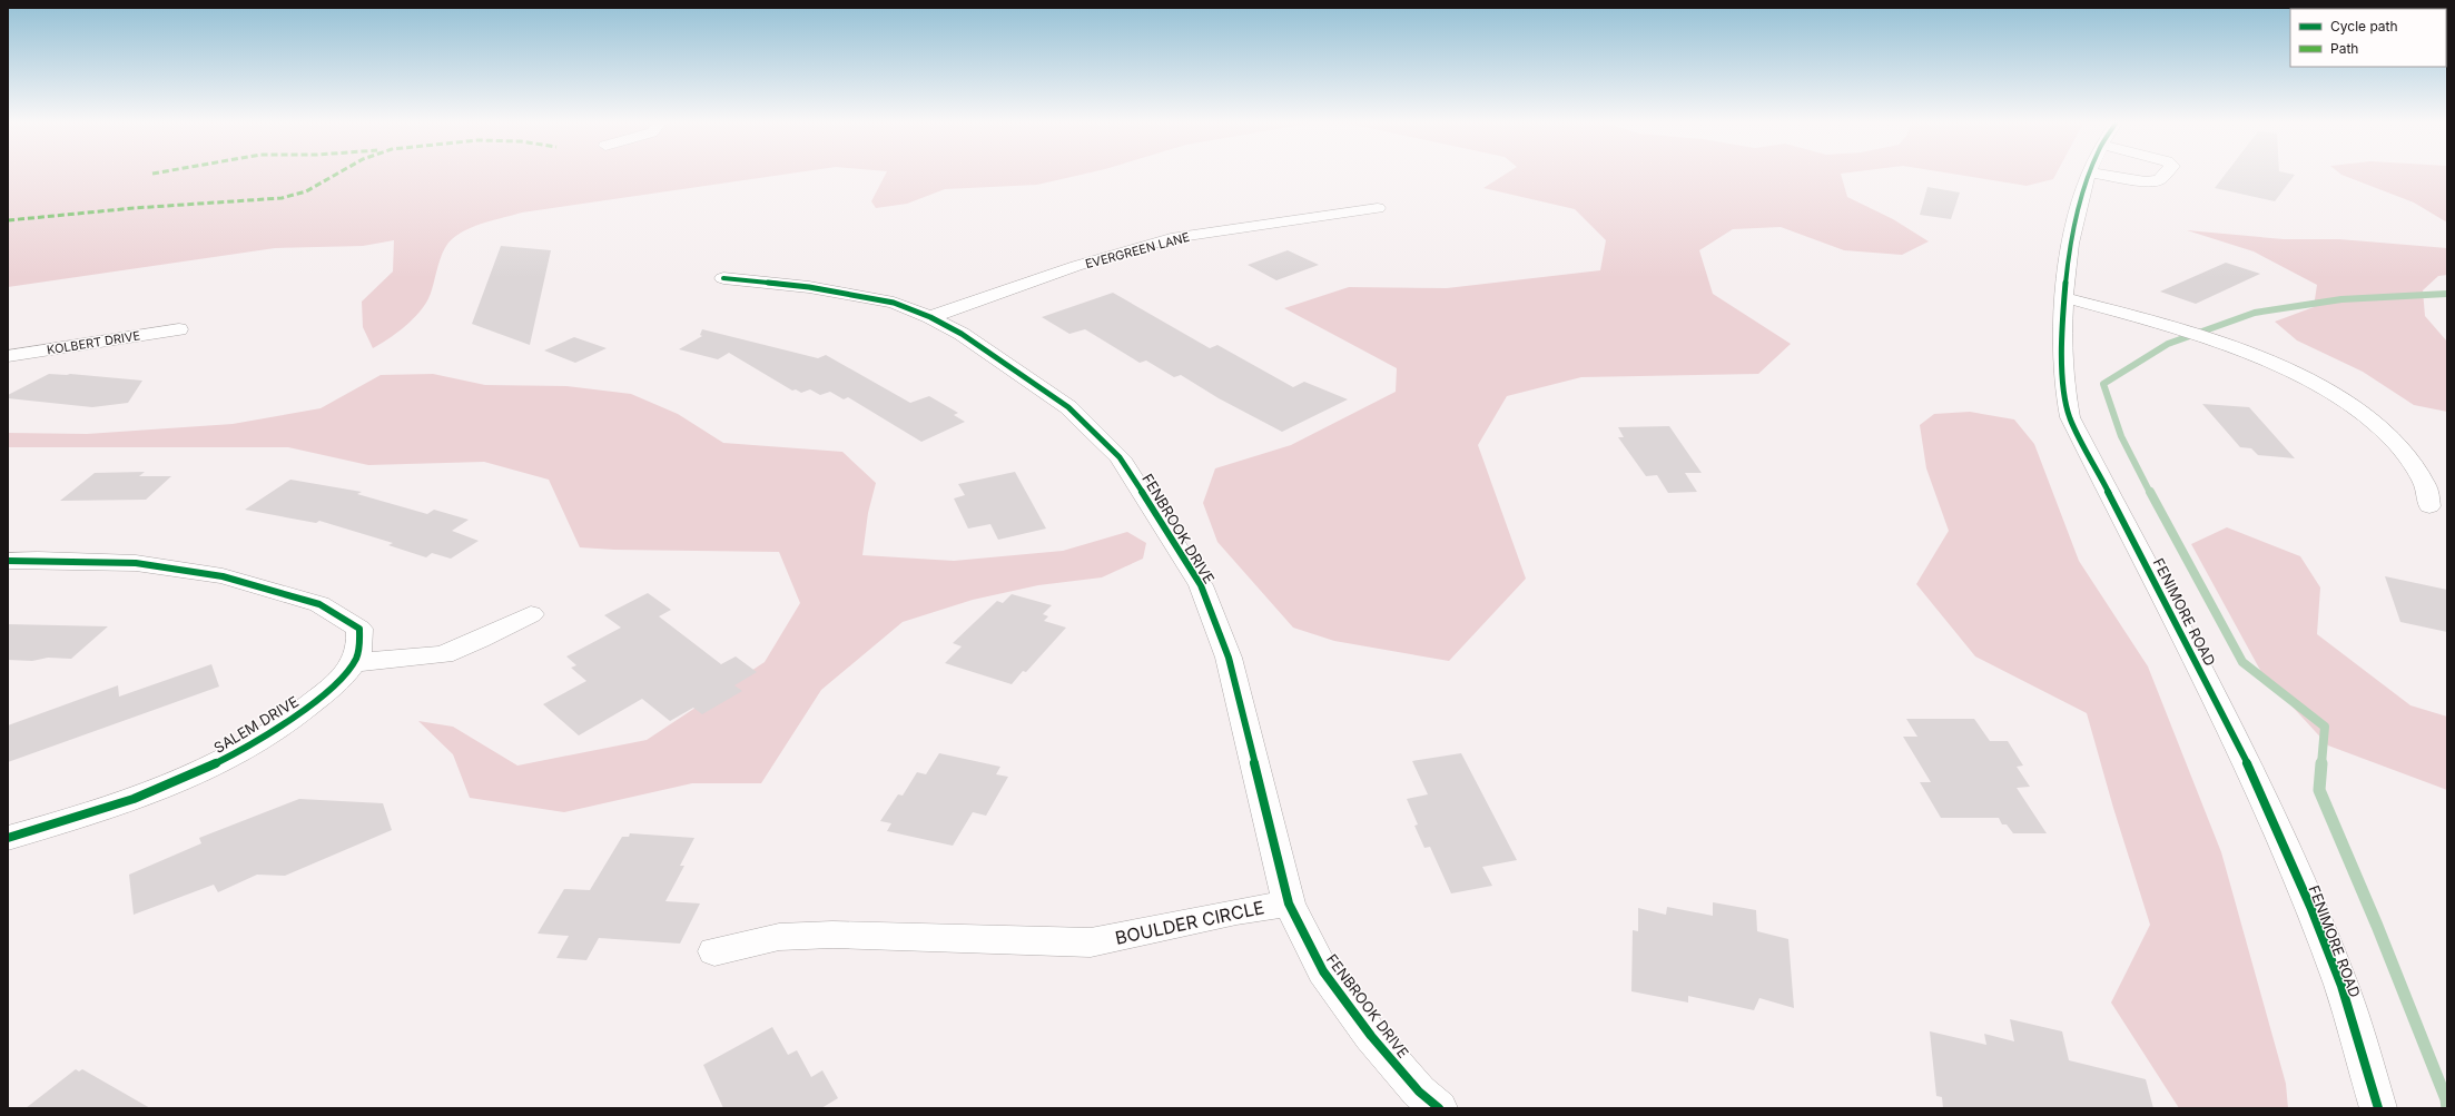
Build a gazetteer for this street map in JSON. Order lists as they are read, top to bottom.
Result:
{
  "streets": {
    "street": [
      "EVERGREEN LANE",
      "KOLBERT DRIVE",
      "FENBROOK DRIVE",
      "FENIMORE ROAD",
      "SALEM DRIVE",
      "BOULDER CIRCLE"
    ]
  },
  "crossings": [
    ["EVERGREEN LANE", "FENBROOK DRIVE"],
    ["FENBROOK DRIVE", "BOULDER CIRCLE"]
  ],
  "legend": ["Cycle path", "Path"]
}
